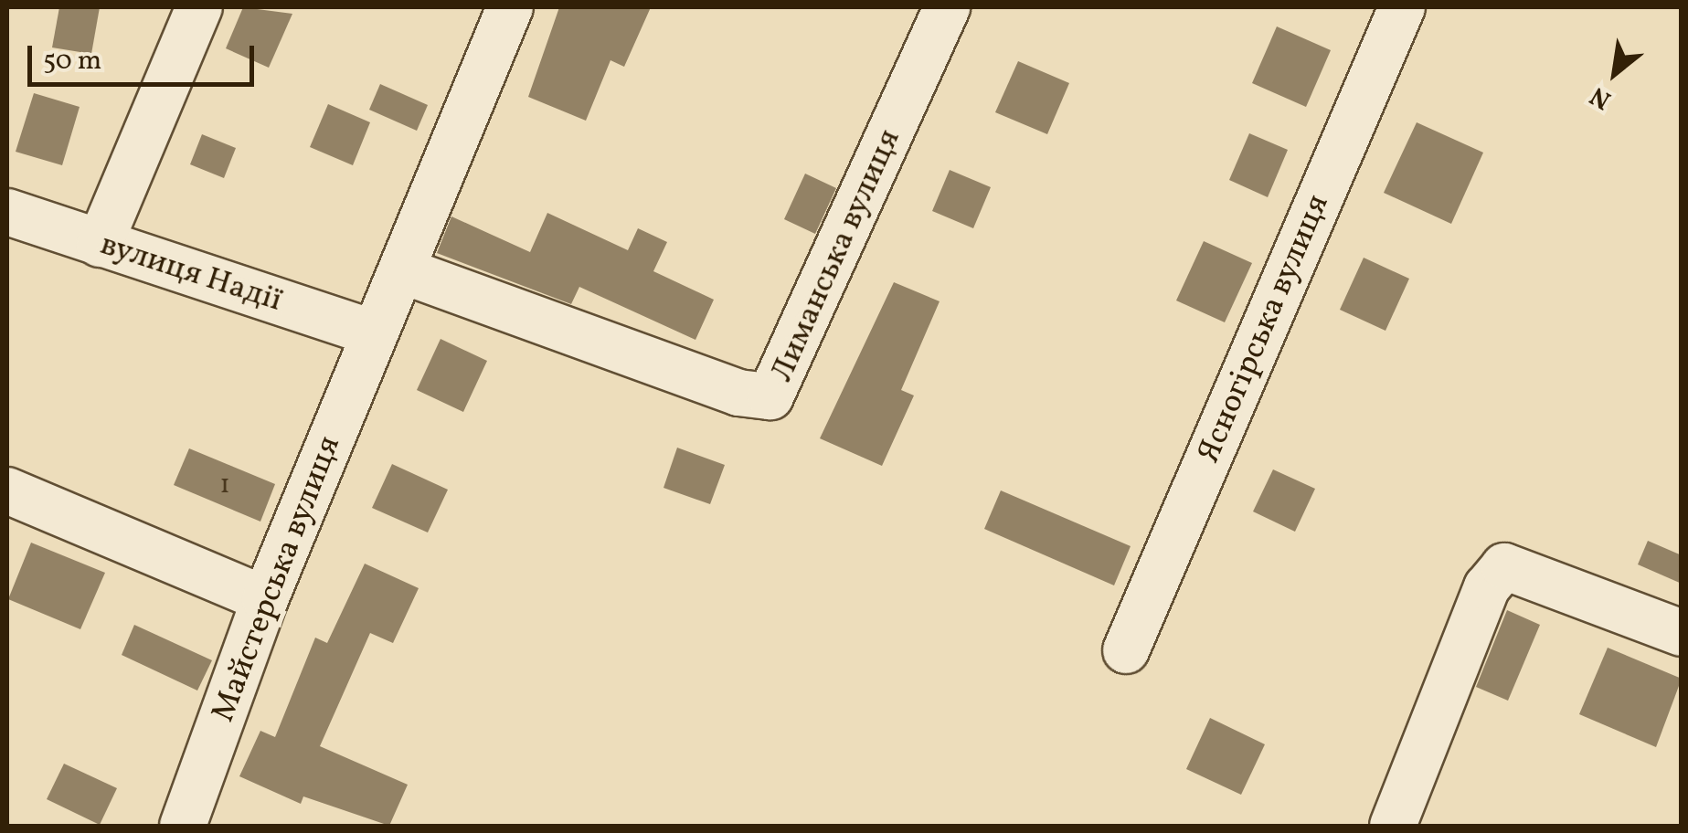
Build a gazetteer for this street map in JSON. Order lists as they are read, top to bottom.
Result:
{
  "streets": {
    "street": [
      "Лиманська вулиця",
      "вулиця Надії",
      "Ясногірська вулиця",
      "Майстерська вулиця"
    ]
  },
  "crossings": [
    ["Лиманська вулиця", "Майстерська вулиця"],
    ["вулиця Надії", "Майстерська вулиця"]
  ],
  "house_numbers": ["1"],
  "scale_bar": "50 m",
  "north": "bottom left"
}
